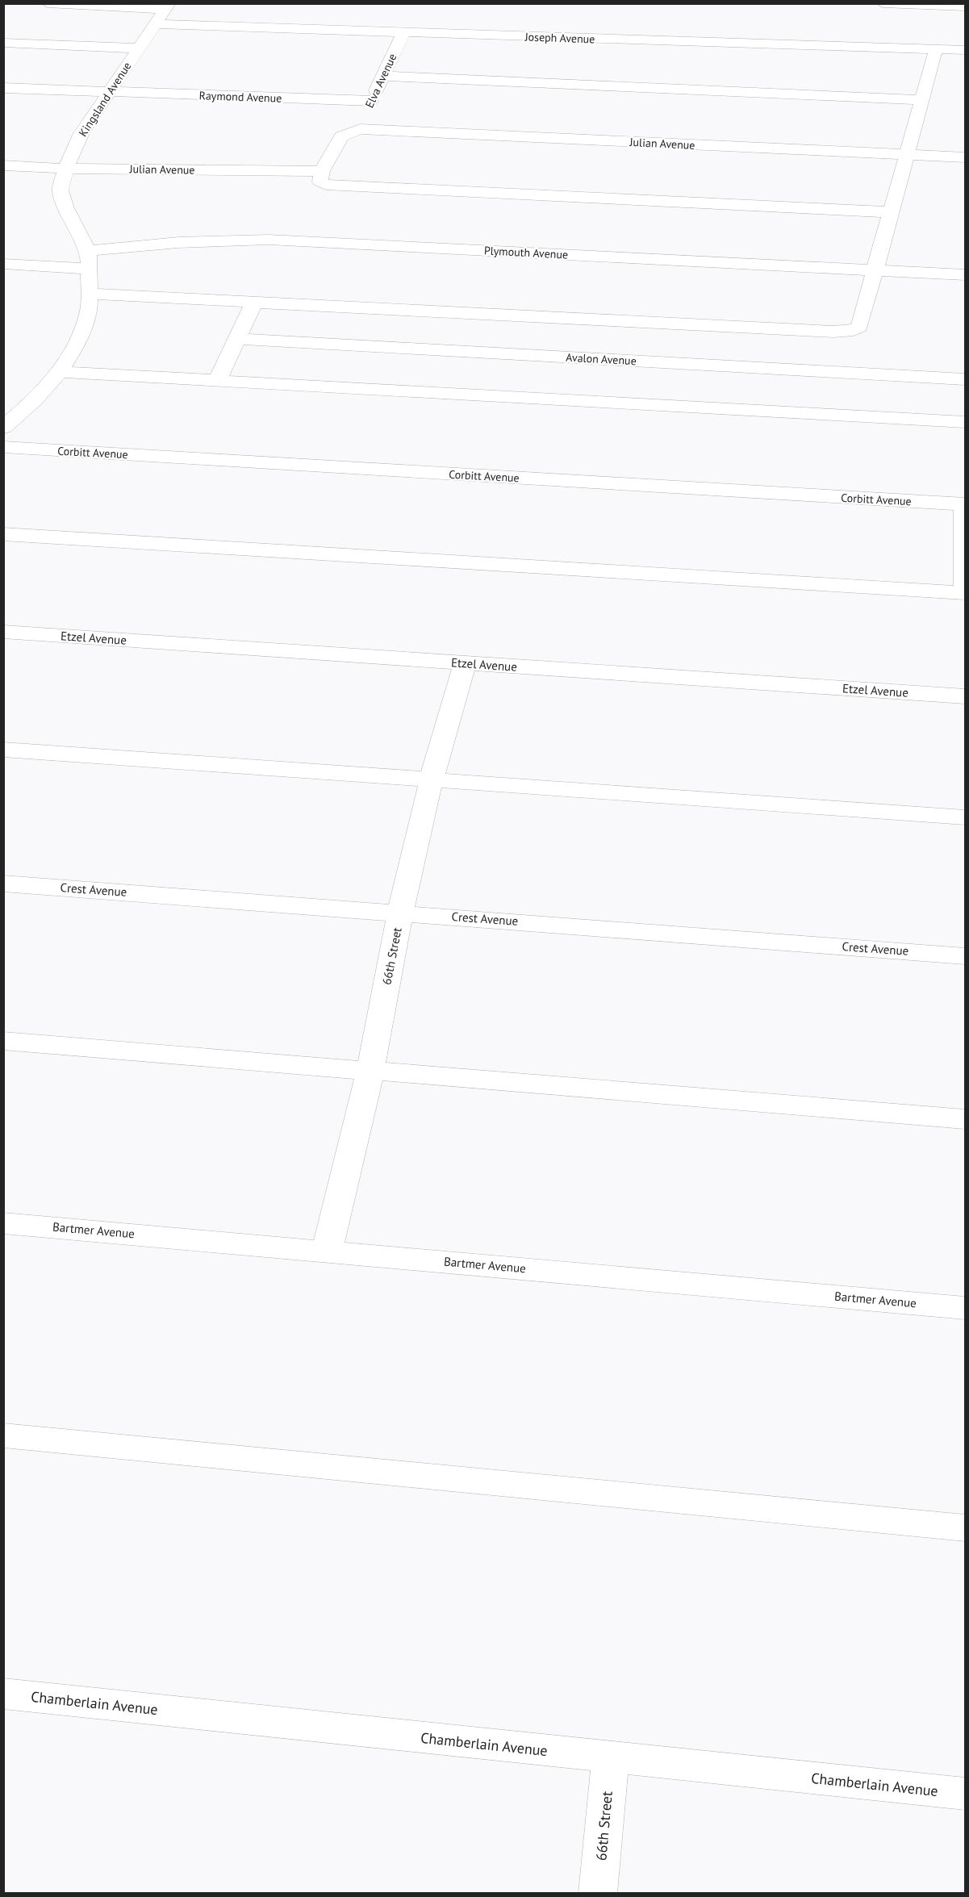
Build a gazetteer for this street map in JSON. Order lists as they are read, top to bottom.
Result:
{
  "streets": {
    "street": [
      "Joseph Avenue",
      "Elva Avenue",
      "Raymond Avenue",
      "Kingsland Avenue",
      "Julian Avenue",
      "Plymouth Avenue",
      "Avalon Avenue",
      "Corbitt Avenue",
      "Etzel Avenue",
      "Crest Avenue",
      "66th Street",
      "Bartmer Avenue",
      "Chamberlain Avenue"
    ]
  },
  "crossings": [
    ["Joseph Avenue", "Elva Avenue"],
    ["Joseph Avenue", "Kingsland Avenue"],
    ["Elva Avenue", "Raymond Avenue"],
    ["Elva Avenue", "Julian Avenue"],
    ["Raymond Avenue", "Kingsland Avenue"],
    ["Kingsland Avenue", "Julian Avenue"],
    ["Kingsland Avenue", "Plymouth Avenue"],
    ["Etzel Avenue", "66th Street"],
    ["Crest Avenue", "66th Street"],
    ["66th Street", "Bartmer Avenue"],
    ["66th Street", "Chamberlain Avenue"]
  ]
}
